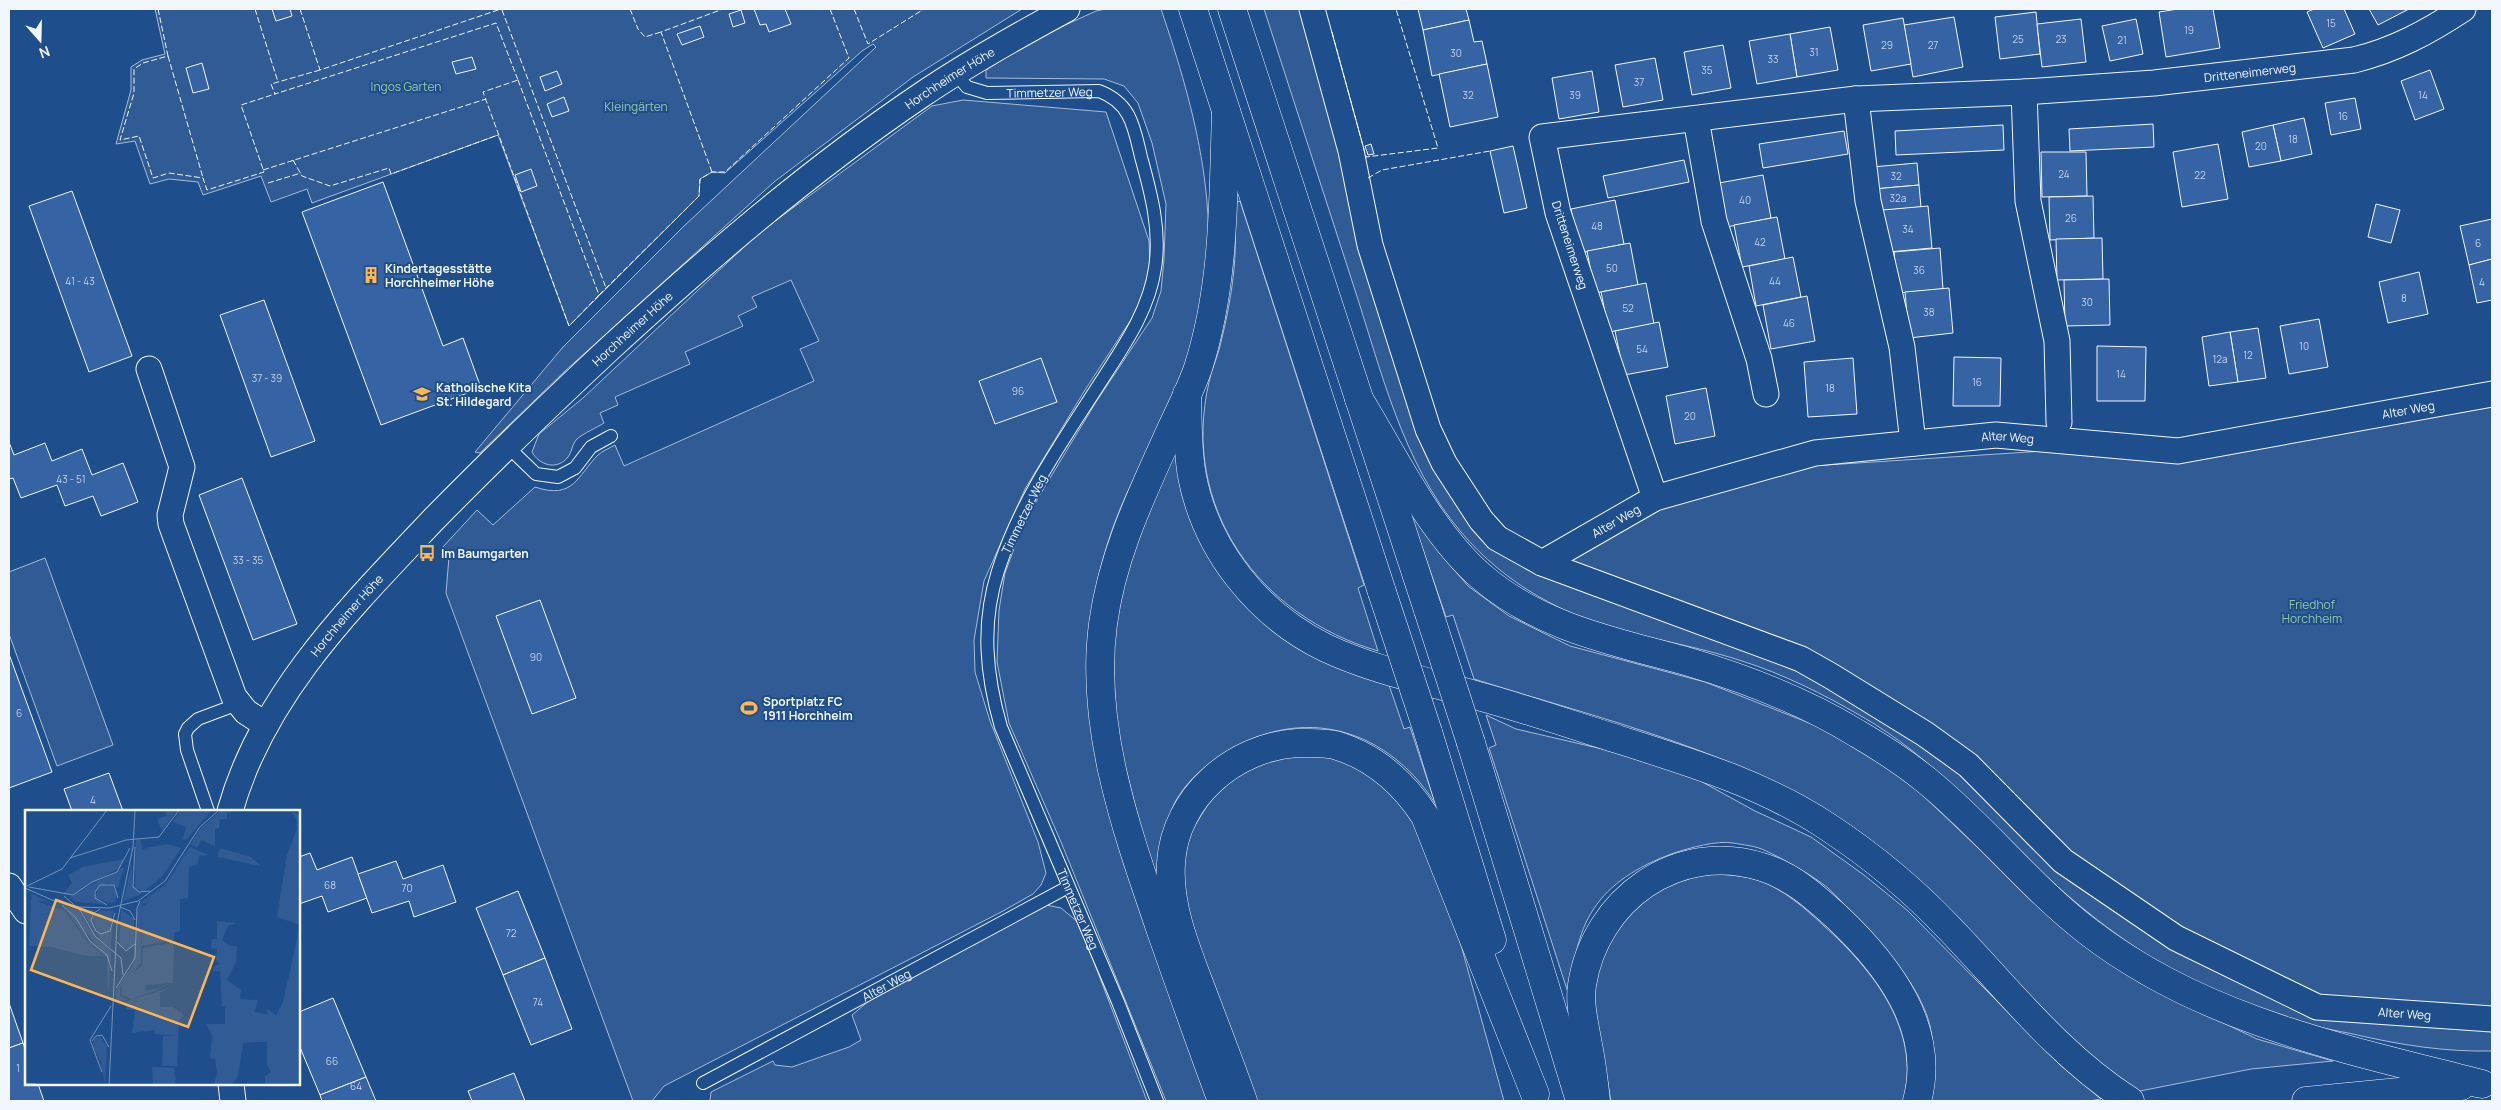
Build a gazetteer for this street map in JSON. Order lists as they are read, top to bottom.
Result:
{
  "streets": {
    "street": ["Dritteneimerweg", "Horchheimer Höhe", "Alter Weg"],
    "lane": ["Timmetzer Weg"]
  },
  "crossings": [
    ["Dritteneimerweg", "Alter Weg"],
    ["Horchheimer Höhe", "Timmetzer Weg"],
    ["Timmetzer Weg", "Alter Weg"]
  ],
  "parks": ["Ingos Garten", "Kleingärten", "Friedhof Horchheim"],
  "places": {
    "building": ["Kindertagesstätte Horchheimer Höhe"],
    "school or university": ["Katholische Kita St. Hildegard"],
    "bus stop": ["Im Baumgarten"],
    "sports": ["Sportplatz FC 1911 Horchheim"]
  },
  "house_numbers": [
    "15",
    "19",
    "25",
    "23",
    "21",
    "29",
    "27",
    "31",
    "30",
    "33",
    "35",
    "37",
    "32",
    "39",
    "14",
    "16",
    "18",
    "20",
    "24",
    "22",
    "32",
    "32a",
    "40",
    "26",
    "48",
    "34",
    "42",
    "6",
    "50",
    "36",
    "41 - 43",
    "44",
    "4",
    "8",
    "30",
    "52",
    "38",
    "46",
    "10",
    "54",
    "12",
    "12a",
    "14",
    "37 - 39",
    "16",
    "18",
    "96",
    "20",
    "43 - 51",
    "33 - 35",
    "90",
    "6",
    "4",
    "68",
    "70",
    "72",
    "74",
    "66",
    "1",
    "64"
  ],
  "north": "bottom"
}
